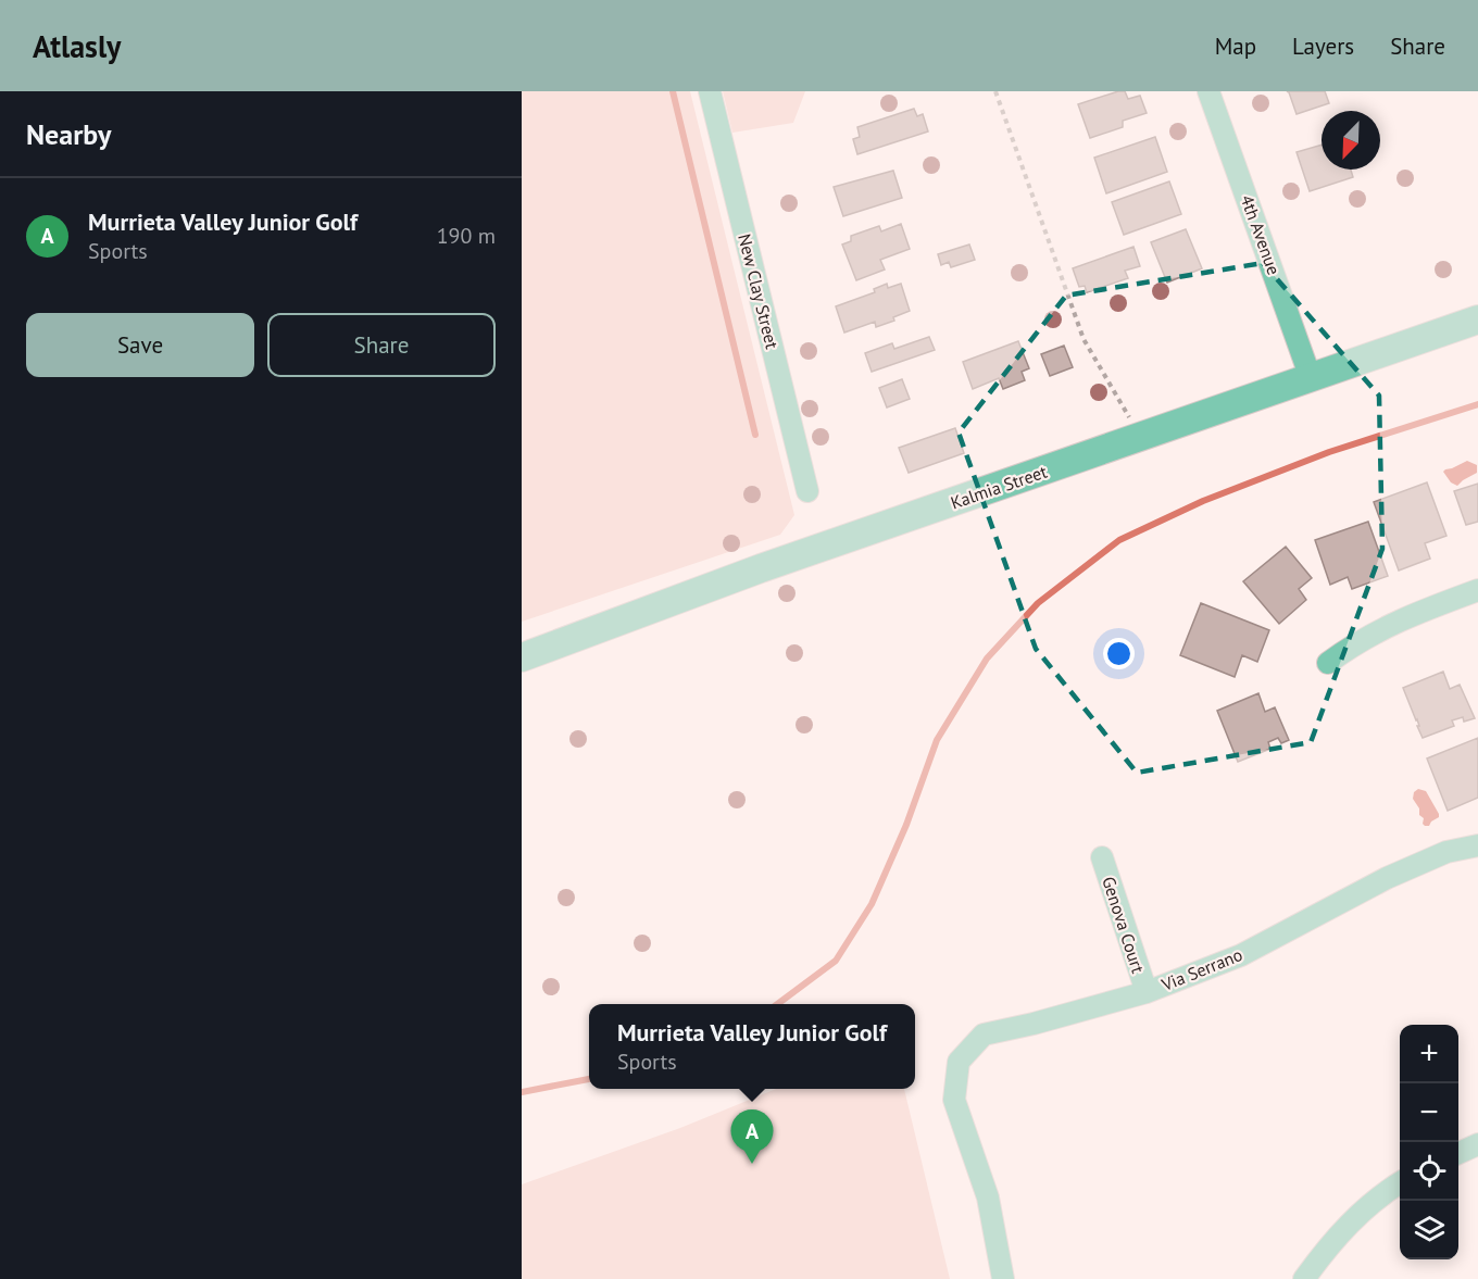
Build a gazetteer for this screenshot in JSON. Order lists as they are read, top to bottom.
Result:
{
  "streets": {
    "street": [
      "4th Avenue",
      "New Clay Street",
      "Kalmia Street",
      "Genova Court",
      "Via Serrano"
    ]
  },
  "crossings": [
    ["4th Avenue", "Kalmia Street"],
    ["Genova Court", "Via Serrano"]
  ],
  "north": "bottom left",
  "page": {
    "header": "Atlasly",
    "nav": ["Map", "Layers", "Share"],
    "heading": "Nearby",
    "list": [
      {
        "mark": "A",
        "name": "Murrieta Valley Junior Golf",
        "note": "Sports",
        "value": "190 m"
      }
    ],
    "buttons": ["Save", "Share"],
    "popup": ["Murrieta Valley Junior Golf", "Sports"],
    "map_buttons": ["+", "−"],
    "pins": "A"
  }
}
